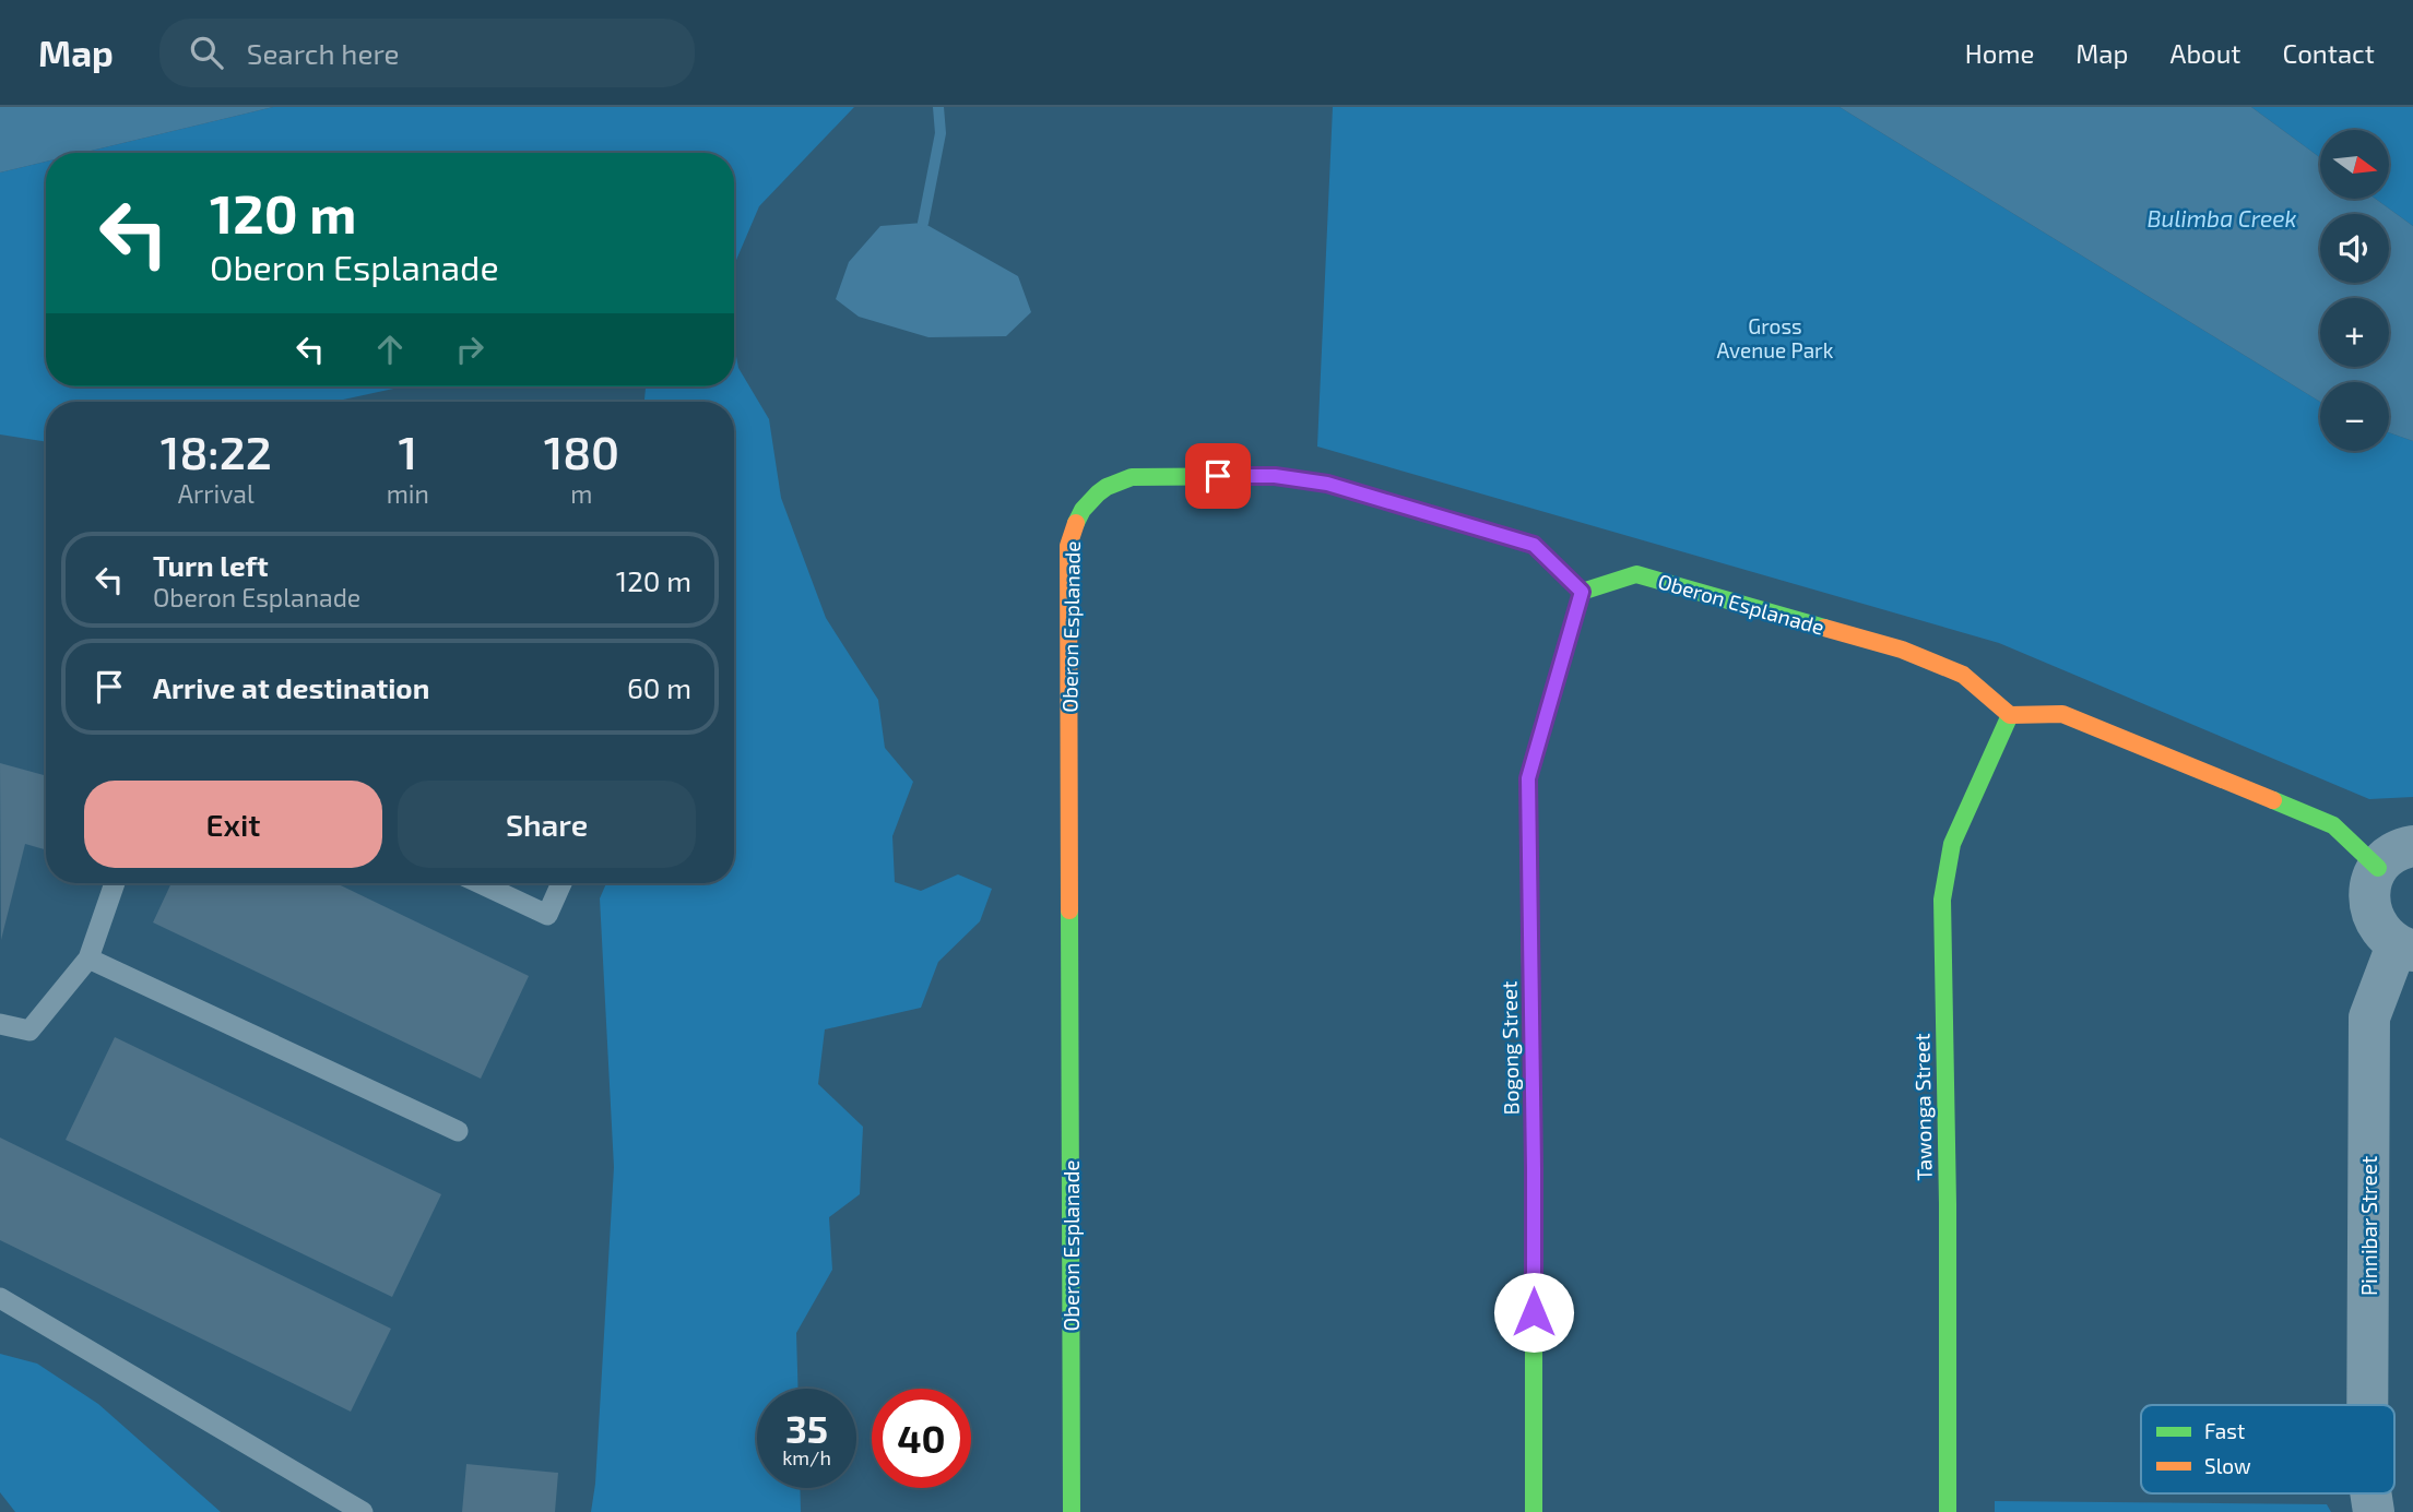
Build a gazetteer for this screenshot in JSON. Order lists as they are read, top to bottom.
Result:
{
  "streets": {
    "street": [
      "Oberon Esplanade",
      "Bogong Street",
      "Tawonga Street",
      "Pinnibar Street"
    ]
  },
  "crossings": [
    ["Oberon Esplanade", "Bogong Street"],
    ["Oberon Esplanade", "Tawonga Street"]
  ],
  "water": ["Bulimba Creek"],
  "parks": ["Gross Avenue Park"],
  "legend": ["Fast", "Slow"],
  "north": "right",
  "page": {
    "header": "Map",
    "search": "Search here",
    "nav": [
      "Home",
      "Map",
      "About",
      "Contact"
    ],
    "map_buttons": ["+", "−"],
    "turn": ["120 m", "Oberon Esplanade"],
    "eta": [
      "18:22",
      "Arrival",
      "1",
      "min",
      "180",
      "m"
    ],
    "list": [
      {
        "name": "Turn left",
        "note": "Oberon Esplanade",
        "value": "120 m"
      },
      {
        "name": "Arrive at destination",
        "value": "60 m"
      }
    ],
    "buttons": ["Exit", "Share"],
    "speed": "35 km/h",
    "limit": "40"
  }
}
